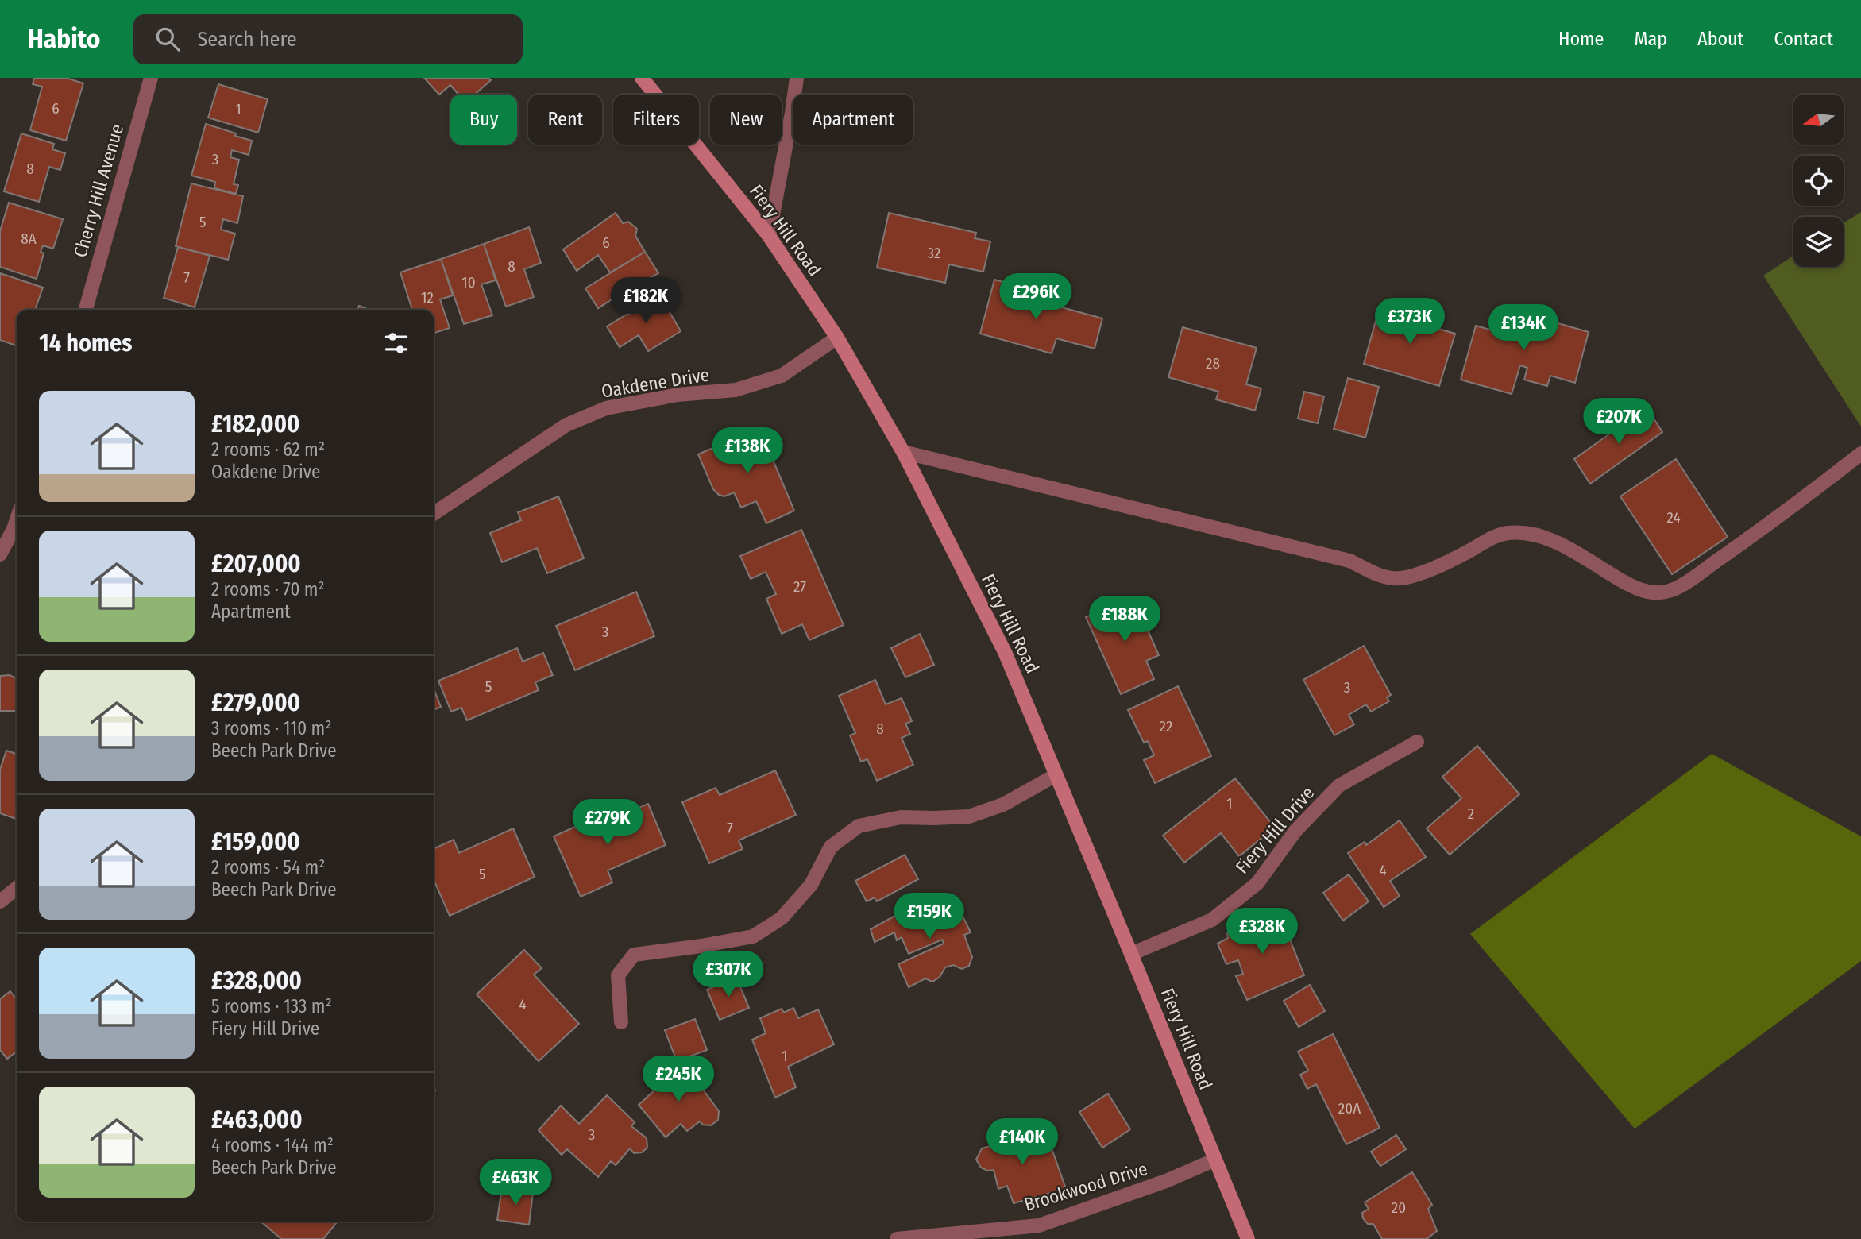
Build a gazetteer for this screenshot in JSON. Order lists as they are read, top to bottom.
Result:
{
  "streets": {
    "street": [
      "Cherry Hill Avenue",
      "Fiery Hill Road",
      "Oakdene Drive",
      "Fiery Hill Drive",
      "Brookwood Drive"
    ]
  },
  "crossings": [
    ["Fiery Hill Road", "Oakdene Drive"],
    ["Fiery Hill Road", "Fiery Hill Drive"],
    ["Fiery Hill Road", "Brookwood Drive"]
  ],
  "house_numbers": [
    "6",
    "1",
    "3",
    "8",
    "5",
    "8A",
    "6",
    "32",
    "8",
    "7",
    "10",
    "12",
    "28",
    "24",
    "27",
    "3",
    "5",
    "3",
    "22",
    "8",
    "1",
    "2",
    "7",
    "4",
    "5",
    "4",
    "1",
    "20A",
    "3",
    "20"
  ],
  "north": "left",
  "page": {
    "header": "Habito",
    "search": "Search here",
    "nav": [
      "Home",
      "Map",
      "About",
      "Contact"
    ],
    "chip": [
      "Buy",
      "Rent",
      "Filters",
      "New",
      "Apartment"
    ],
    "price": [
      "£296K",
      "£182K",
      "£373K",
      "£134K",
      "£207K",
      "£138K",
      "£188K",
      "£279K",
      "£159K",
      "£328K",
      "£307K",
      "£245K",
      "£140K",
      "£463K"
    ],
    "heading": "14 homes",
    "list": [
      {
        "name": "£182,000",
        "note": "2 rooms · 62 m² · Oakdene Drive"
      },
      {
        "name": "£207,000",
        "note": "2 rooms · 70 m² · Apartment"
      },
      {
        "name": "£279,000",
        "note": "3 rooms · 110 m² · Beech Park Drive"
      },
      {
        "name": "£159,000",
        "note": "2 rooms · 54 m² · Beech Park Drive"
      },
      {
        "name": "£328,000",
        "note": "5 rooms · 133 m² · Fiery Hill Drive"
      },
      {
        "name": "£463,000",
        "note": "4 rooms · 144 m² · Beech Park Drive"
      }
    ]
  }
}
